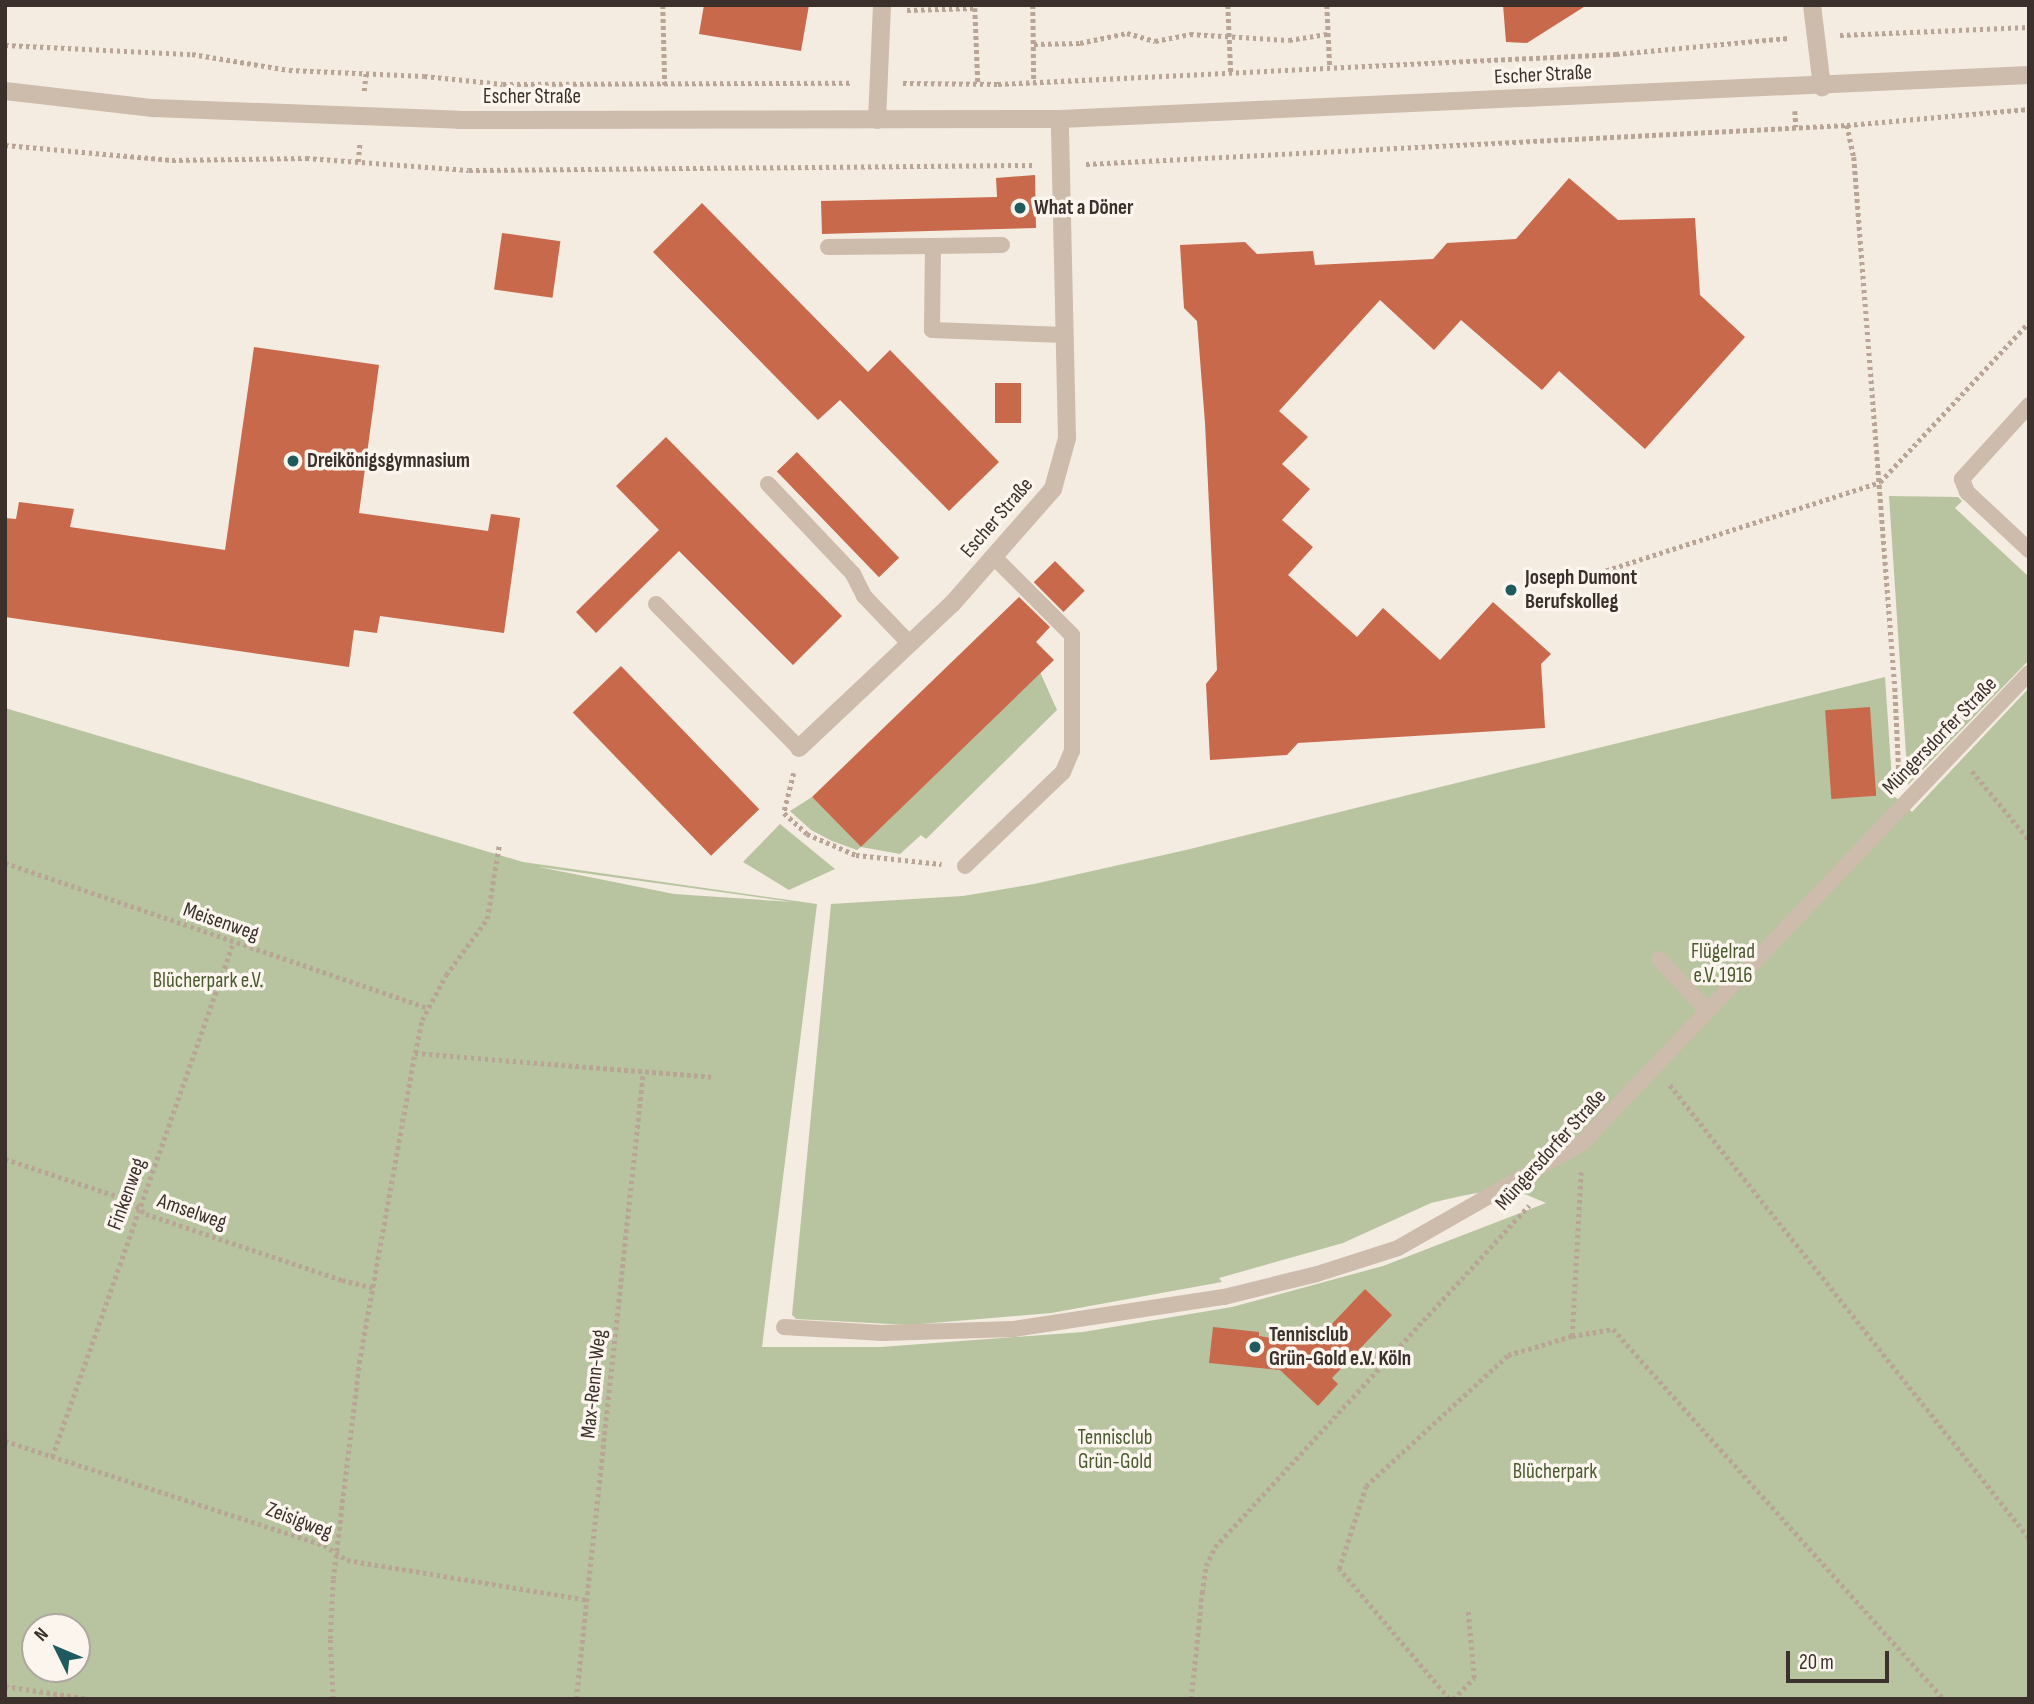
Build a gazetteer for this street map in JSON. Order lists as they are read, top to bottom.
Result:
{
  "streets": {
    "street": ["Escher Straße"],
    "lane": ["Müngersdorfer Straße"],
    "path": [
      "Meisenweg",
      "Finkenweg",
      "Amselweg",
      "Max-Renn-Weg",
      "Zeisigweg"
    ]
  },
  "crossings": [
    ["Meisenweg", "Finkenweg"],
    ["Finkenweg", "Amselweg"],
    ["Finkenweg", "Zeisigweg"],
    ["Max-Renn-Weg", "Zeisigweg"]
  ],
  "parks": [
    "Flügelrad e.V. 1916",
    "Blücherpark e.V.",
    "Tennisclub Grün-Gold",
    "Blücherpark"
  ],
  "places": [
    "What a Döner",
    "Dreikönigsgymnasium",
    "Joseph Dumont Berufskolleg",
    "Tennisclub Grün-Gold e.V. Köln"
  ],
  "scale_bar": "20 m",
  "north": "top left"
}
